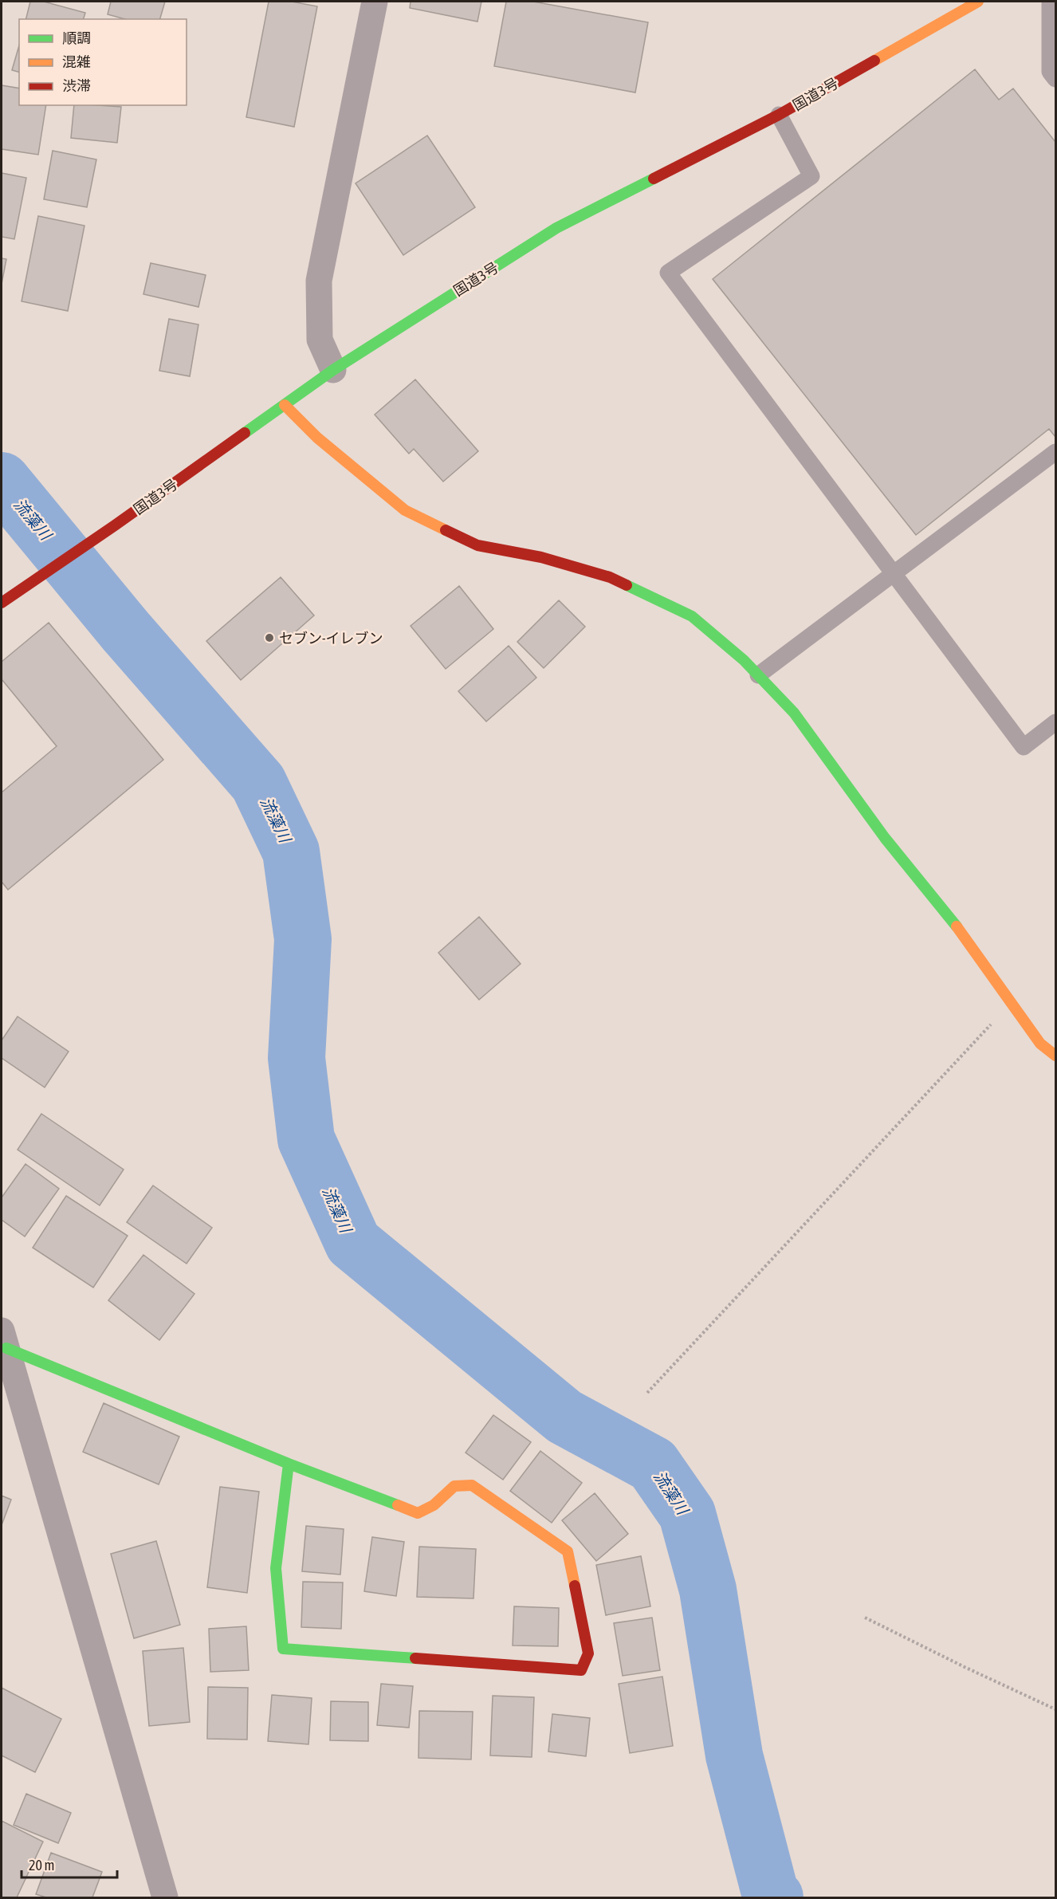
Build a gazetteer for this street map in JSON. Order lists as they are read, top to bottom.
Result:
{
  "streets": {
    "main road": ["国道3号"]
  },
  "water": ["流藻川"],
  "places": ["セブン-イレブン"],
  "legend": ["順調", "混雑", "渋滞"],
  "scale_bar": "20 m"
}
